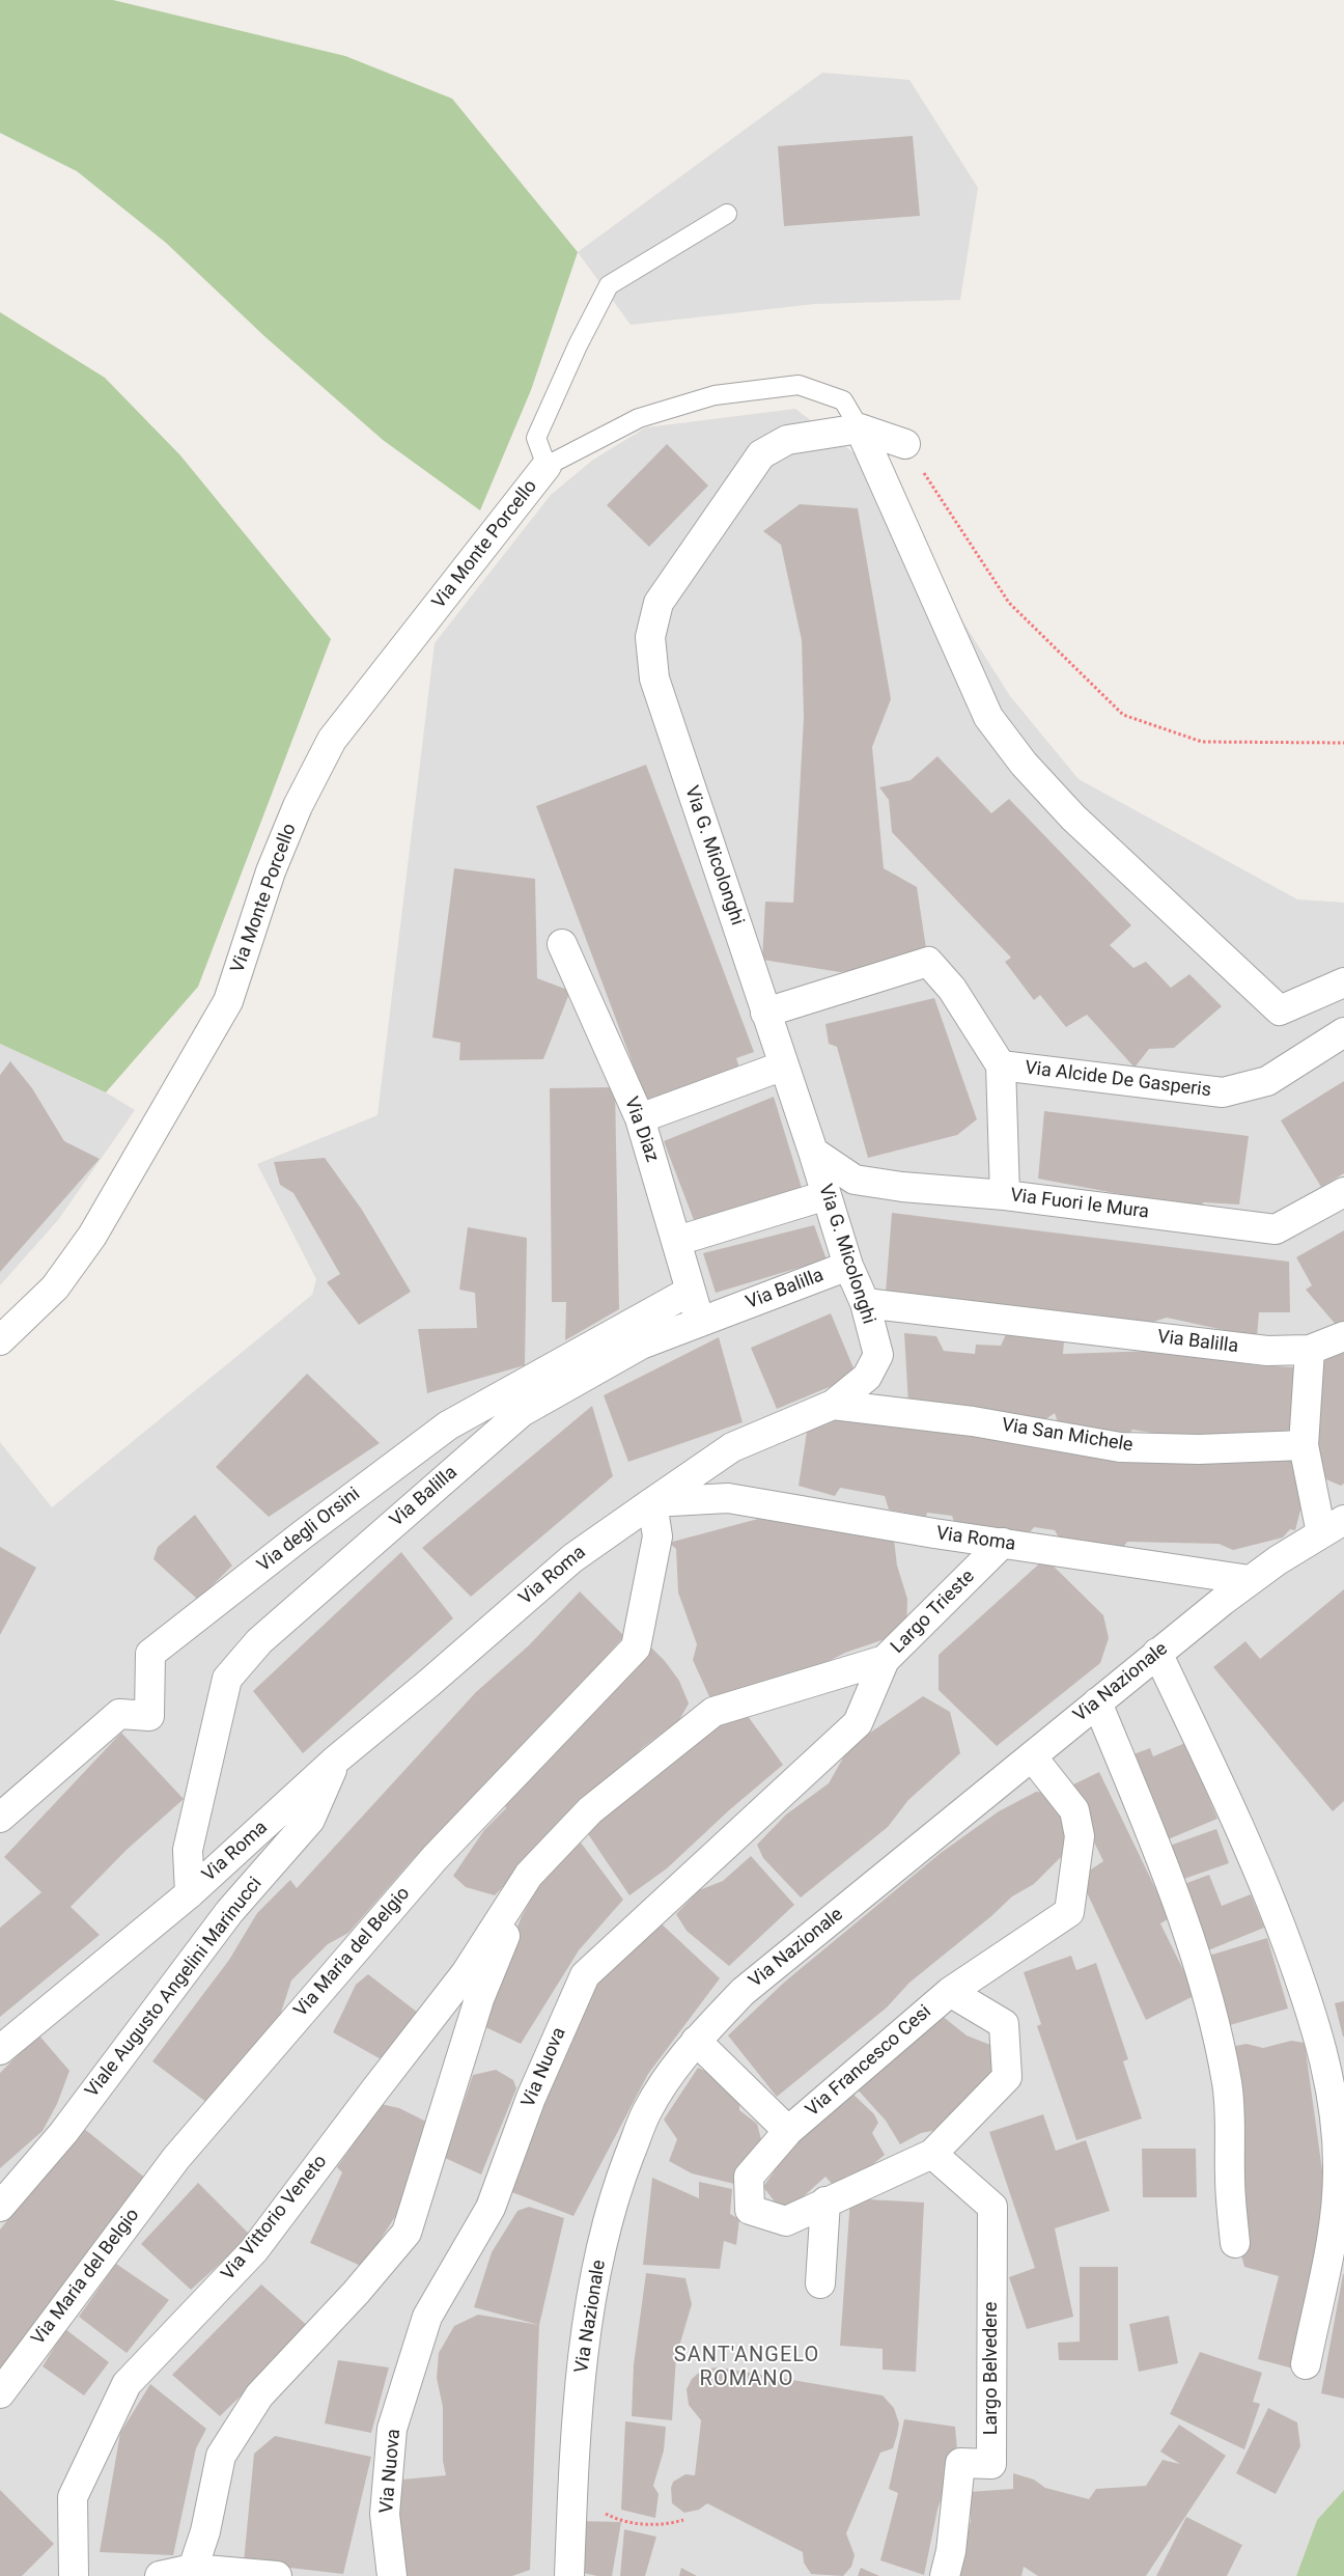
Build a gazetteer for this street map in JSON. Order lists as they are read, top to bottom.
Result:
{
  "streets": {
    "street": [
      "Via Monte Porcello",
      "Via G. Micolonghi",
      "Via Alcide De Gasperis",
      "Via Diaz",
      "Via Fuori le Mura",
      "Via Balilla",
      "Via San Michele",
      "Via degli Orsini",
      "Via Roma",
      "Largo Trieste",
      "Via Nazionale",
      "Via Maria del Belgio",
      "Viale Augusto Angelini Marinucci",
      "Via Francesco Cesi",
      "Via Nuova",
      "Via Vittorio Veneto",
      "Largo Belvedere"
    ]
  },
  "crossings": [
    ["Via G. Micolonghi", "Via Fuori le Mura"],
    ["Via G. Micolonghi", "Via Balilla"],
    ["Via G. Micolonghi", "Via San Michele"],
    ["Via G. Micolonghi", "Via Roma"],
    ["Via G. Micolonghi", "Via Maria del Belgio"],
    ["Via Diaz", "Via Balilla"],
    ["Via Diaz", "Via degli Orsini"],
    ["Via Balilla", "Via Roma"],
    ["Via Roma", "Largo Trieste"],
    ["Via Roma", "Via Nazionale"],
    ["Via Roma", "Via Maria del Belgio"],
    ["Via Roma", "Viale Augusto Angelini Marinucci"],
    ["Largo Trieste", "Via Nuova"],
    ["Via Nazionale", "Via Francesco Cesi"],
    ["Via Francesco Cesi", "Largo Belvedere"]
  ],
  "districts": ["SANT'ANGELO ROMANO"]
}
